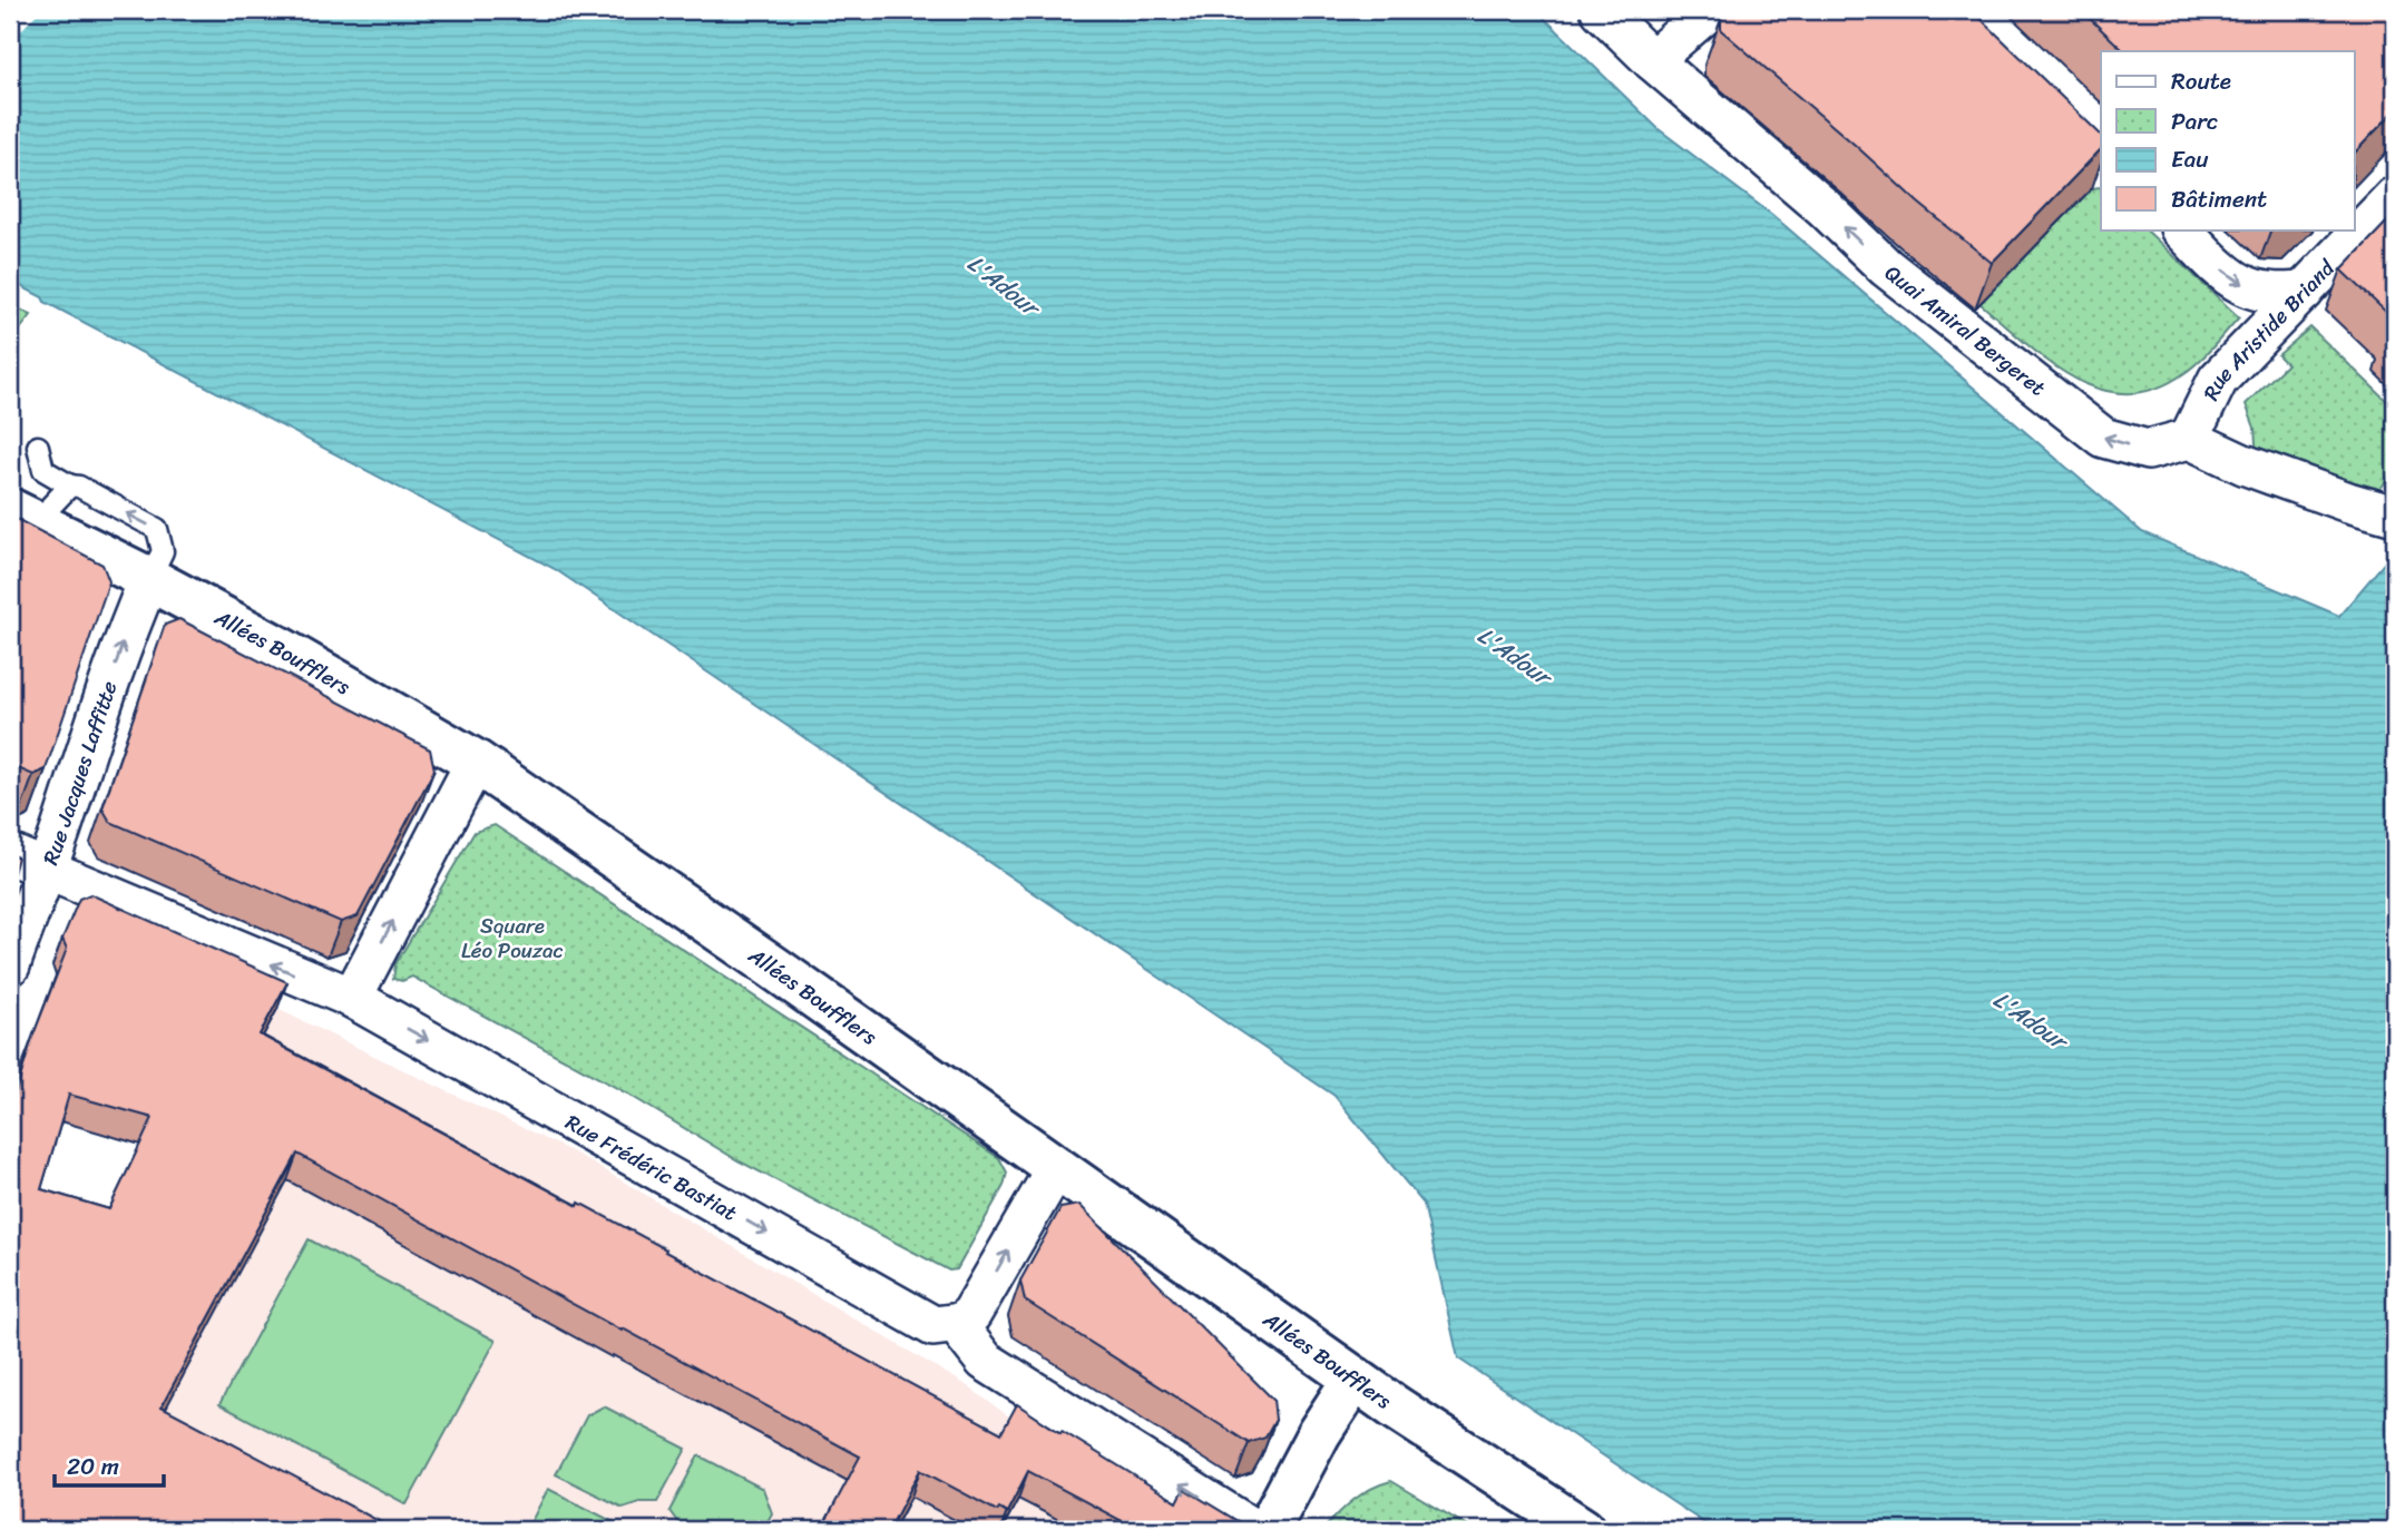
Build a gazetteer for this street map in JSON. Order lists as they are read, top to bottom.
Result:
{
  "streets": {
    "main road": ["Allées Boufflers"],
    "street": [
      "Quai Amiral Bergeret",
      "Rue Aristide Briand",
      "Rue Jacques Laffitte",
      "Rue Frédéric Bastiat"
    ]
  },
  "crossings": [
    ["Quai Amiral Bergeret", "Rue Aristide Briand"],
    ["Allées Boufflers", "Rue Jacques Laffitte"],
    ["Rue Jacques Laffitte", "Rue Frédéric Bastiat"]
  ],
  "one_way": ["Quai Amiral Bergeret"],
  "water": ["L'Adour"],
  "parks": ["Square Léo Pouzac"],
  "legend": [
    "Route",
    "Parc",
    "Eau",
    "Bâtiment"
  ],
  "scale_bar": "20 m"
}
